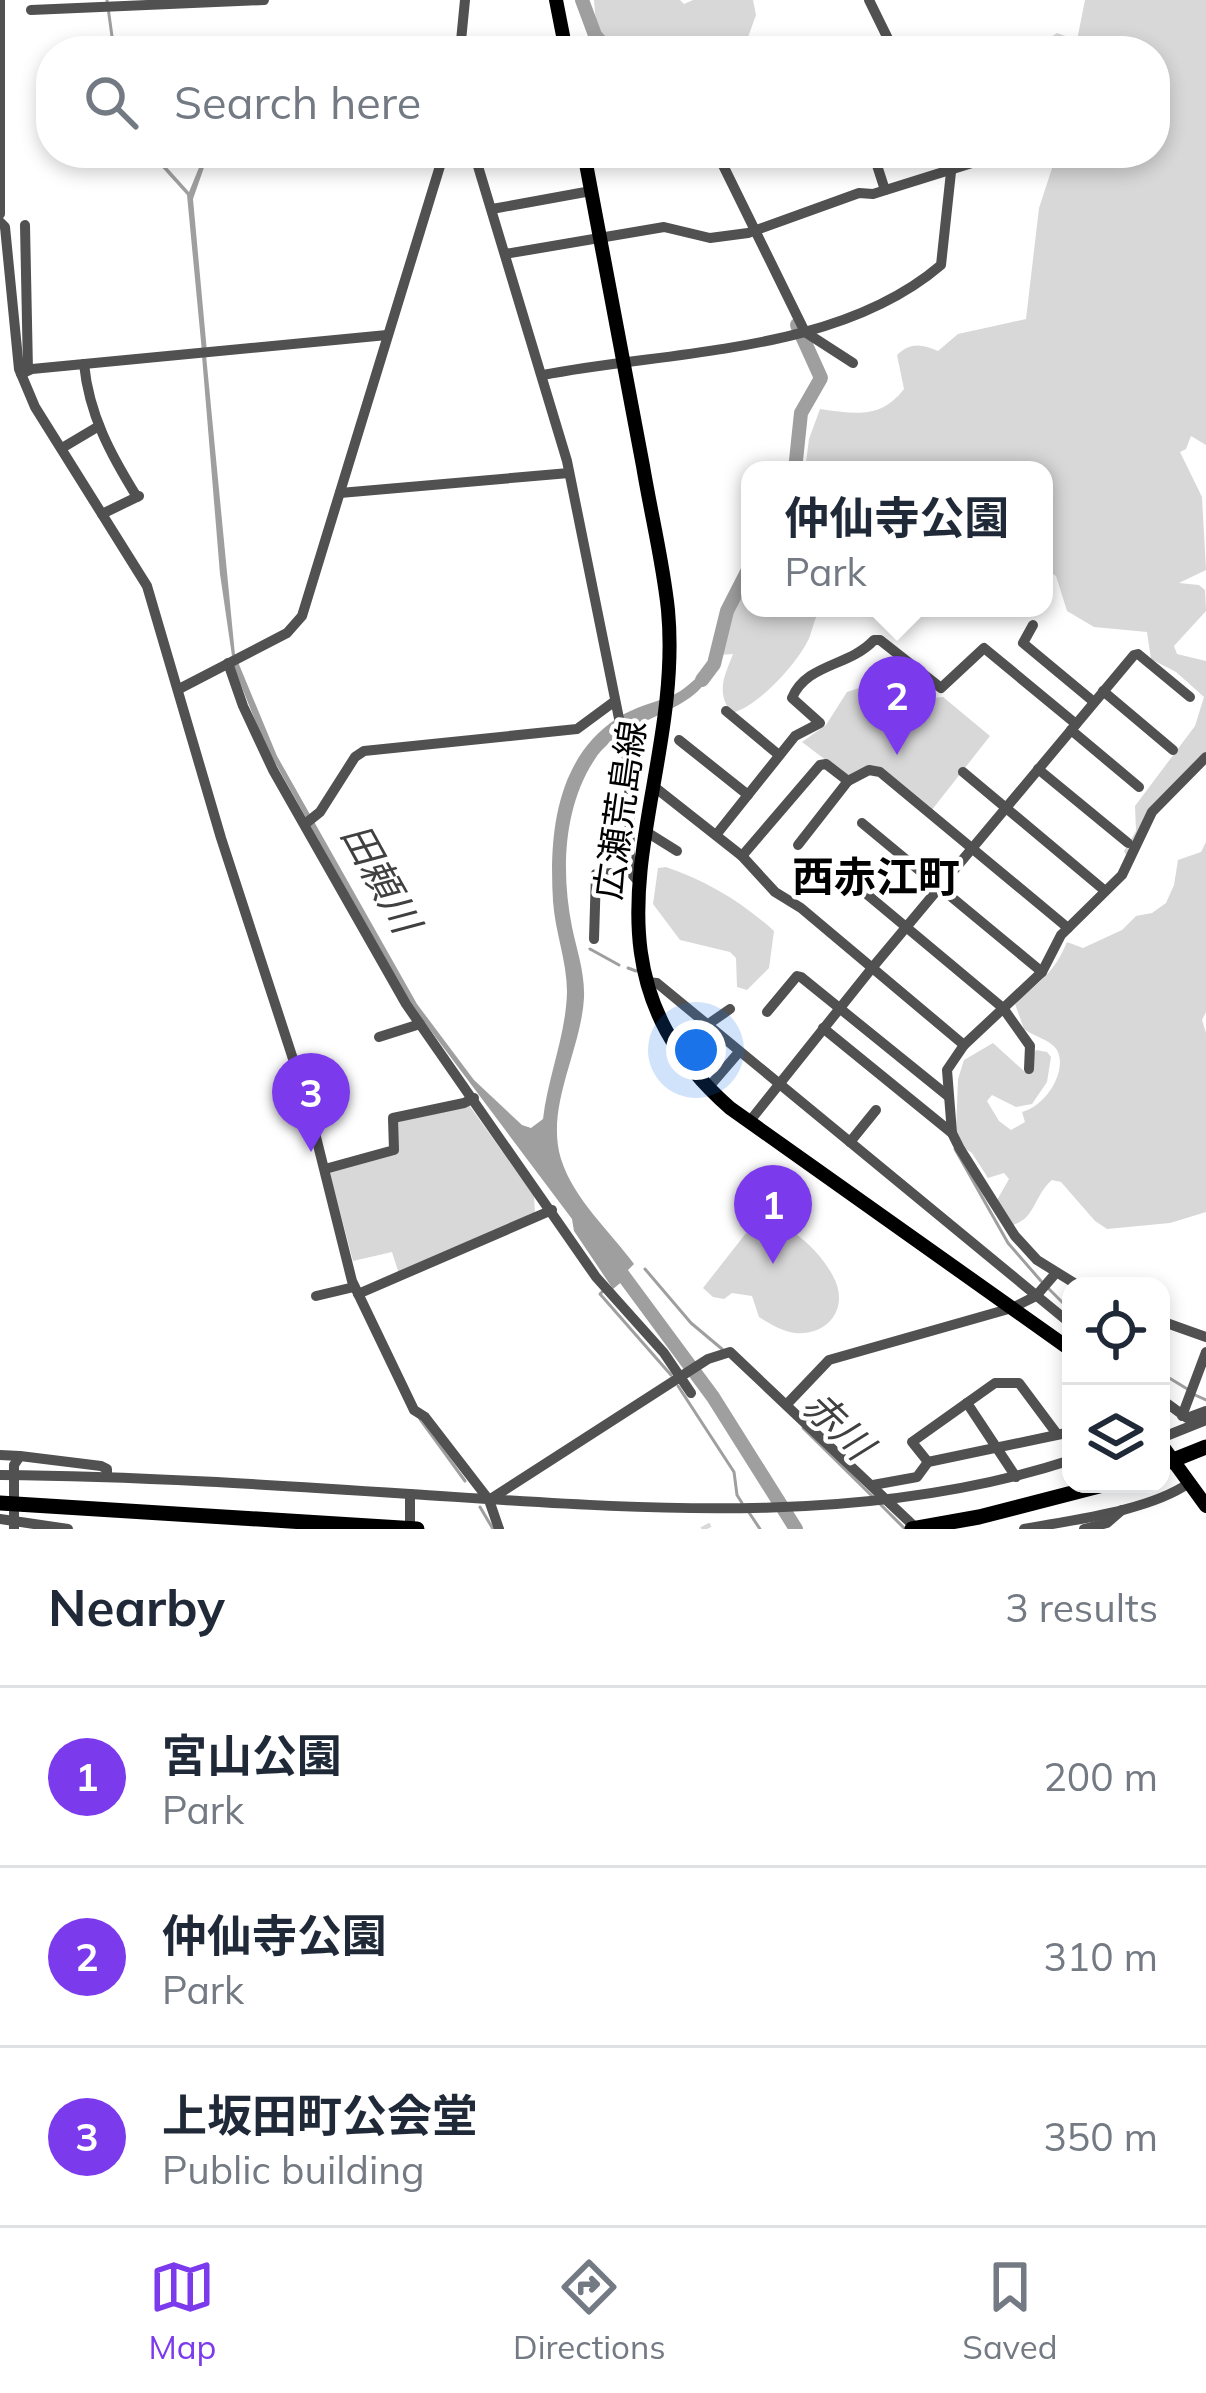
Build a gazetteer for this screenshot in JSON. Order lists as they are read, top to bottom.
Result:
{
  "streets": {
    "main road": ["広瀬荒島線"]
  },
  "districts": ["西赤江町"],
  "water": ["田頼川", "赤川"],
  "page": {
    "search": "Search here",
    "popup": ["仲仙寺公園", "Park"],
    "pins": ["2", "3", "1"],
    "heading": ["Nearby", "3 results"],
    "list": [
      {
        "mark": "1",
        "name": "宮山公園",
        "note": "Park",
        "value": "200 m"
      },
      {
        "mark": "2",
        "name": "仲仙寺公園",
        "note": "Park",
        "value": "310 m"
      },
      {
        "mark": "3",
        "name": "上坂田町公会堂",
        "note": "Public building",
        "value": "350 m"
      }
    ],
    "nav": ["Map", "Directions", "Saved"]
  }
}
